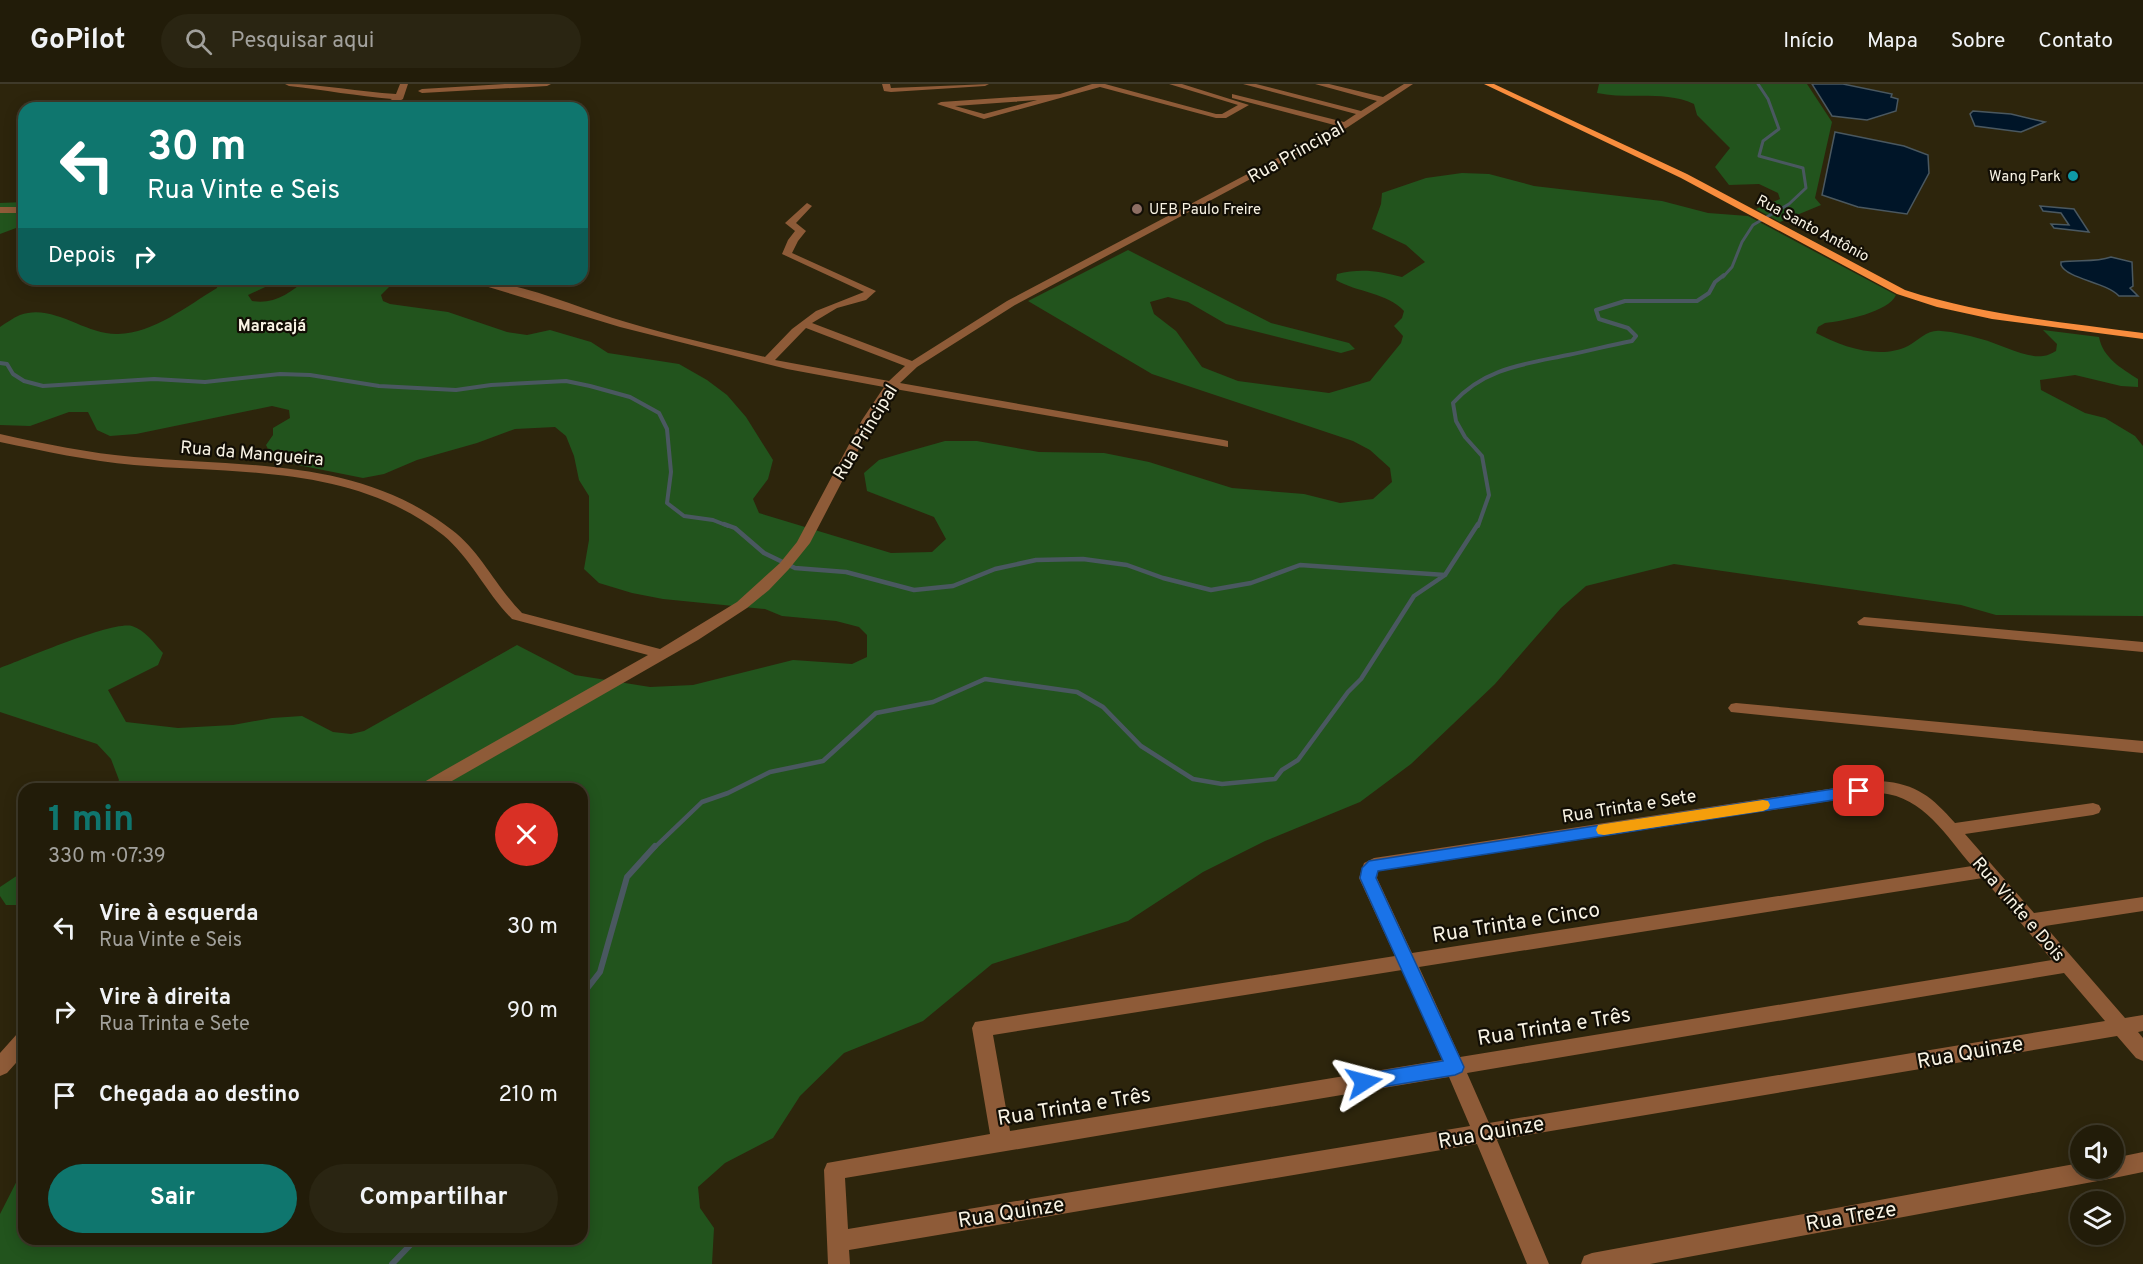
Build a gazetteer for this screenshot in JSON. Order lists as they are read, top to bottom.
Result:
{
  "streets": {
    "main road": ["Rua Santo Antônio"],
    "street": [
      "Rua Principal",
      "Rua da Mangueira",
      "Rua Trinta e Sete",
      "Rua Vinte e Dois",
      "Rua Trinta e Cinco",
      "Rua Trinta e Três",
      "Rua Quinze",
      "Rua Treze"
    ]
  },
  "crossings": [
    ["Rua Principal", "Rua da Mangueira"],
    ["Rua Trinta e Sete", "Rua Vinte e Dois"],
    ["Rua Trinta e Sete", "Rua Trinta e Cinco"],
    ["Rua Vinte e Dois", "Rua Trinta e Cinco"],
    ["Rua Vinte e Dois", "Rua Trinta e Três"],
    ["Rua Vinte e Dois", "Rua Quinze"],
    ["Rua Trinta e Cinco", "Rua Trinta e Três"],
    ["Rua Trinta e Três", "Rua Quinze"]
  ],
  "districts": ["Maracajá"],
  "places": ["Wang Park", "UEB Paulo Freire"],
  "page": {
    "header": "GoPilot",
    "search": "Pesquisar aqui",
    "nav": [
      "Início",
      "Mapa",
      "Sobre",
      "Contato"
    ],
    "turn": ["30 m", "Rua Vinte e Seis"],
    "then": "Depois",
    "heading": ["1 min", "330 m · 07:39"],
    "list": [
      {
        "name": "Vire à esquerda",
        "note": "Rua Vinte e Seis",
        "value": "30 m"
      },
      {
        "name": "Vire à direita",
        "note": "Rua Trinta e Sete",
        "value": "90 m"
      },
      {
        "name": "Chegada ao destino",
        "value": "210 m"
      }
    ],
    "buttons": ["Sair", "Compartilhar"]
  }
}
